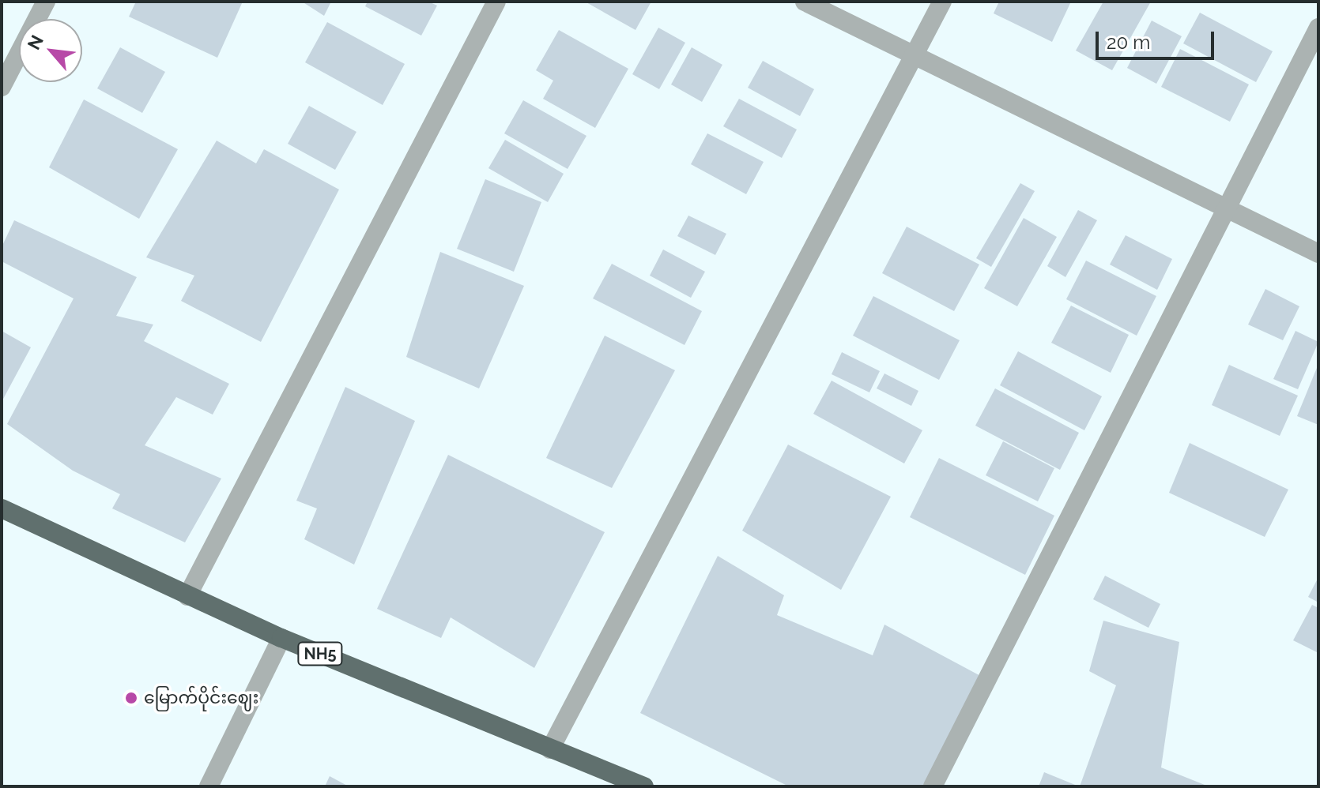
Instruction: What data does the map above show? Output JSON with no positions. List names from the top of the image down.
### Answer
{
  "streets": {
    "highway": ["NH5"]
  },
  "places": ["မြောက်ပိုင်းဈေး"],
  "scale_bar": "20 m",
  "north": "top left"
}
